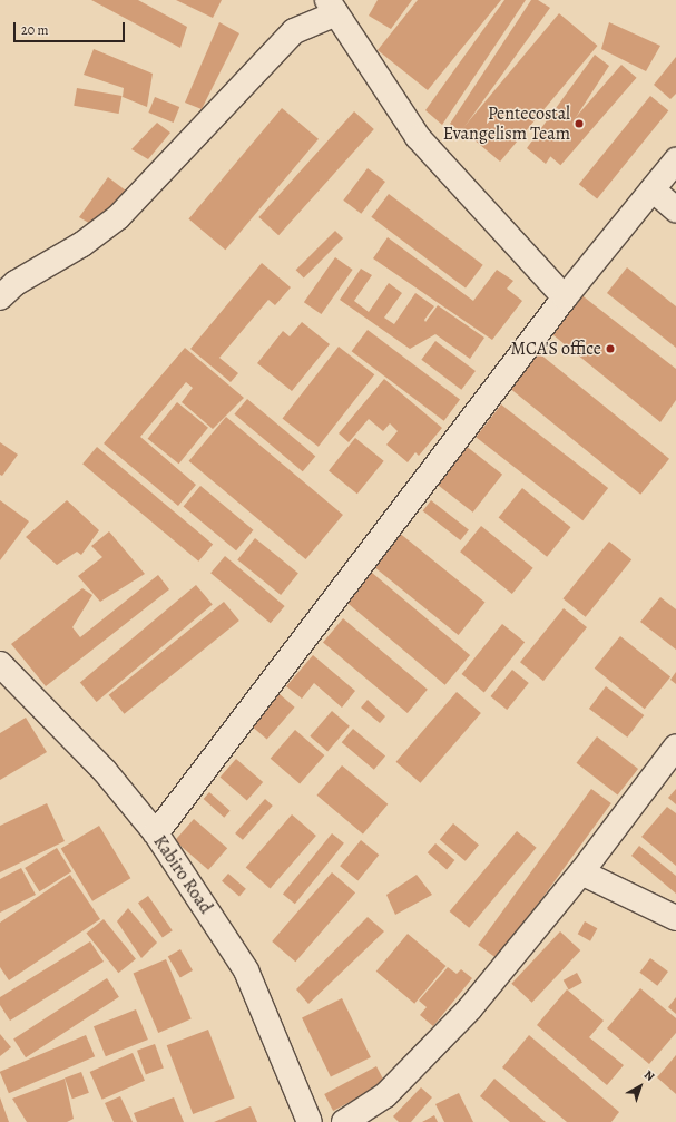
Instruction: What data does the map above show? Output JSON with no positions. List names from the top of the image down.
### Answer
{
  "streets": {
    "street": ["Kabiro Road"]
  },
  "places": ["Pentecostal Evangelism Team", "MCA'S office"],
  "scale_bar": "20 m",
  "north": "top right"
}
